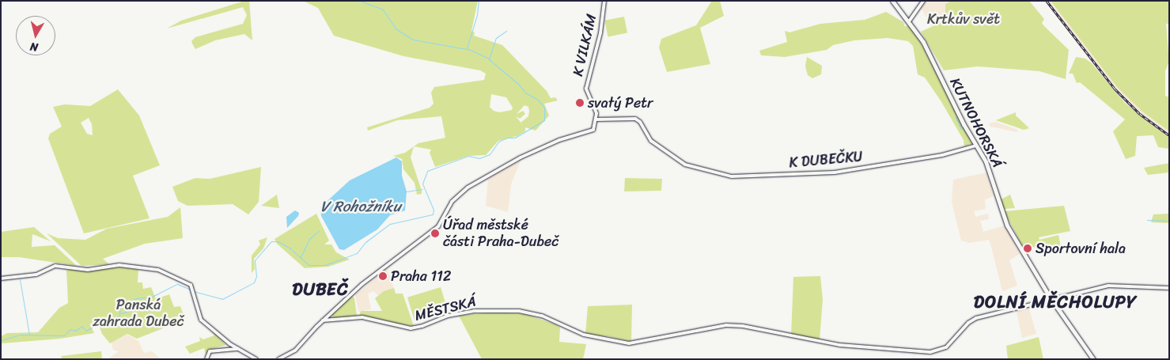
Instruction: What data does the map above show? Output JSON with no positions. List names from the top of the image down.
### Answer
{
  "streets": {
    "main road": ["KUTNOHORSKÁ"],
    "street": ["K VILKÁM", "K DUBEČKU", "MĚSTSKÁ"]
  },
  "crossings": [
    ["K VILKÁM", "K DUBEČKU"],
    ["KUTNOHORSKÁ", "K DUBEČKU"],
    ["KUTNOHORSKÁ", "MĚSTSKÁ"]
  ],
  "districts": ["DUBEČ", "DOLNÍ MĚCHOLUPY"],
  "water": ["V Rohožníku"],
  "parks": ["Krtkův svět", "Panská zahrada Dubeč"],
  "places": [
    "svatý Petr",
    "Úřad městské části Praha-Dubeč",
    "Sportovní hala",
    "Praha 112"
  ],
  "north": "bottom"
}
